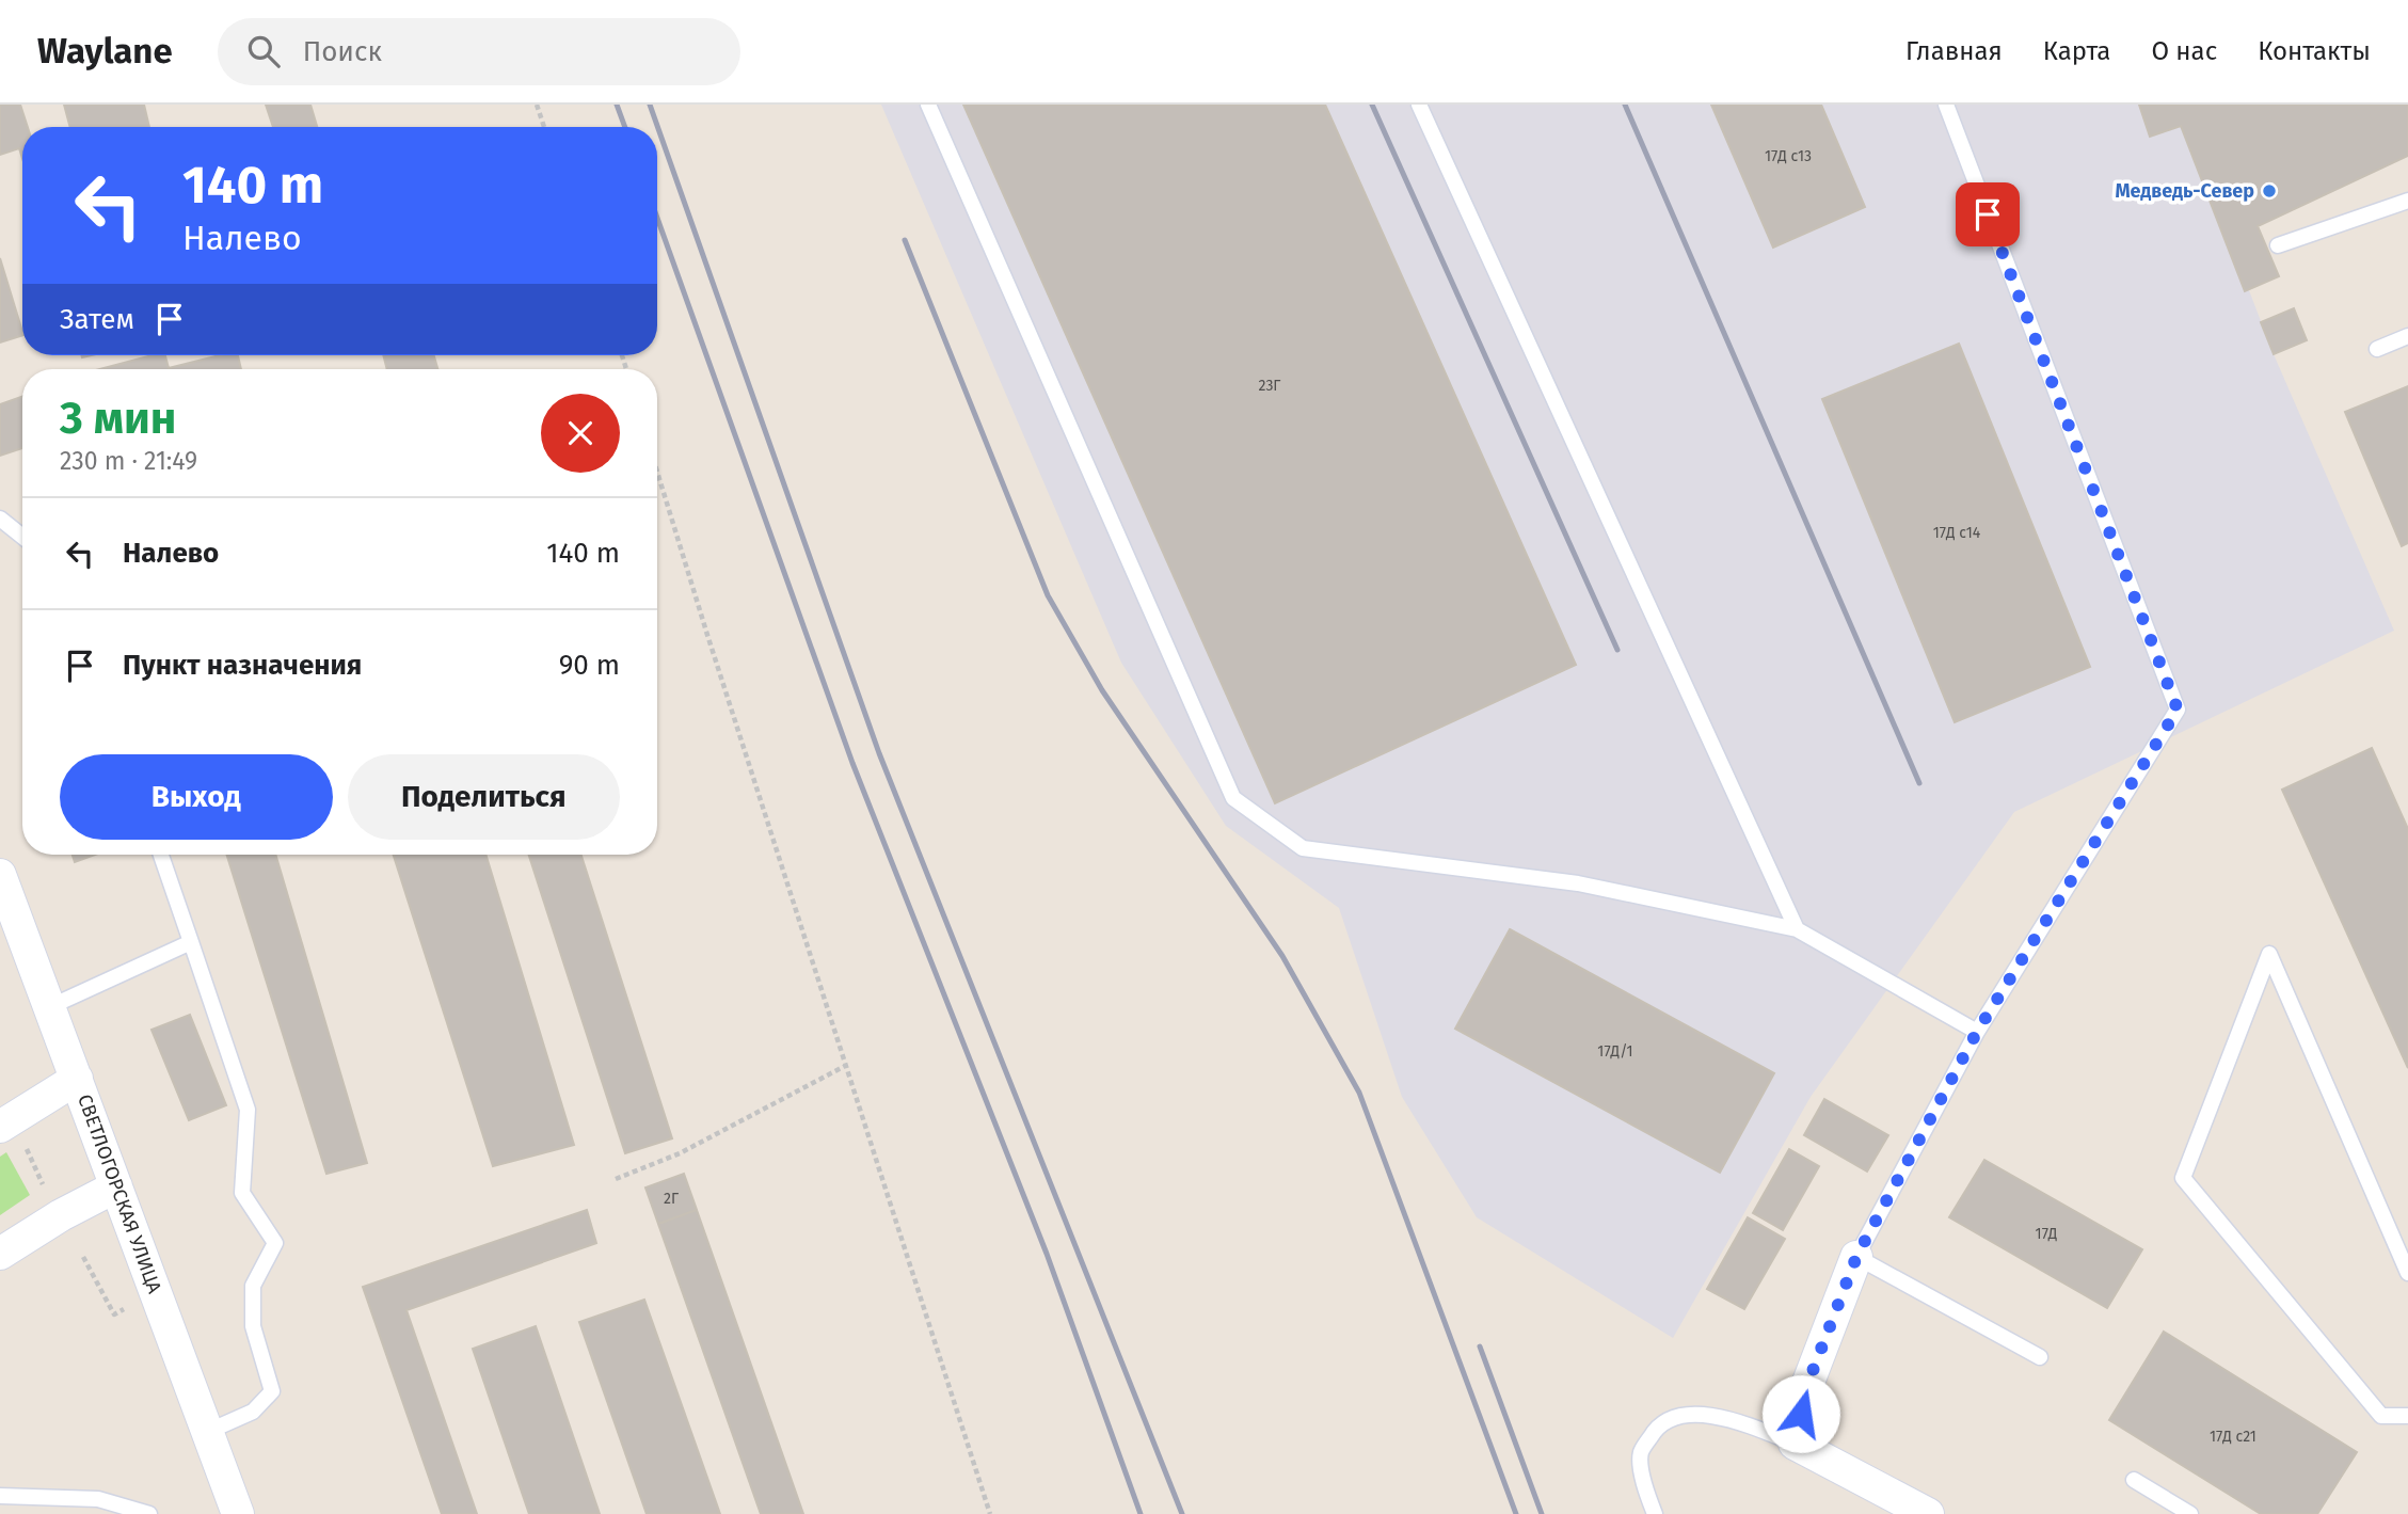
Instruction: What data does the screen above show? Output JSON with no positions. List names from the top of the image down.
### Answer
{
  "streets": {
    "street": ["СВЕТЛОГОРСКАЯ УЛИЦА"]
  },
  "places": ["Медведь-Север"],
  "house_numbers": [
    "17Д с13",
    "23Г",
    "17Д с14",
    "17Д/1",
    "2Г",
    "17Д",
    "17Д с21"
  ],
  "page": {
    "header": "Waylane",
    "search": "Поиск",
    "nav": [
      "Главная",
      "Карта",
      "О нас",
      "Контакты"
    ],
    "turn": ["140 m", "Налево"],
    "then": "Затем",
    "heading": ["3 мин", "230 m · 21:49"],
    "list": [
      {
        "name": "Налево",
        "value": "140 m"
      },
      {
        "name": "Пункт назначения",
        "value": "90 m"
      }
    ],
    "buttons": ["Выход", "Поделиться"]
  }
}
